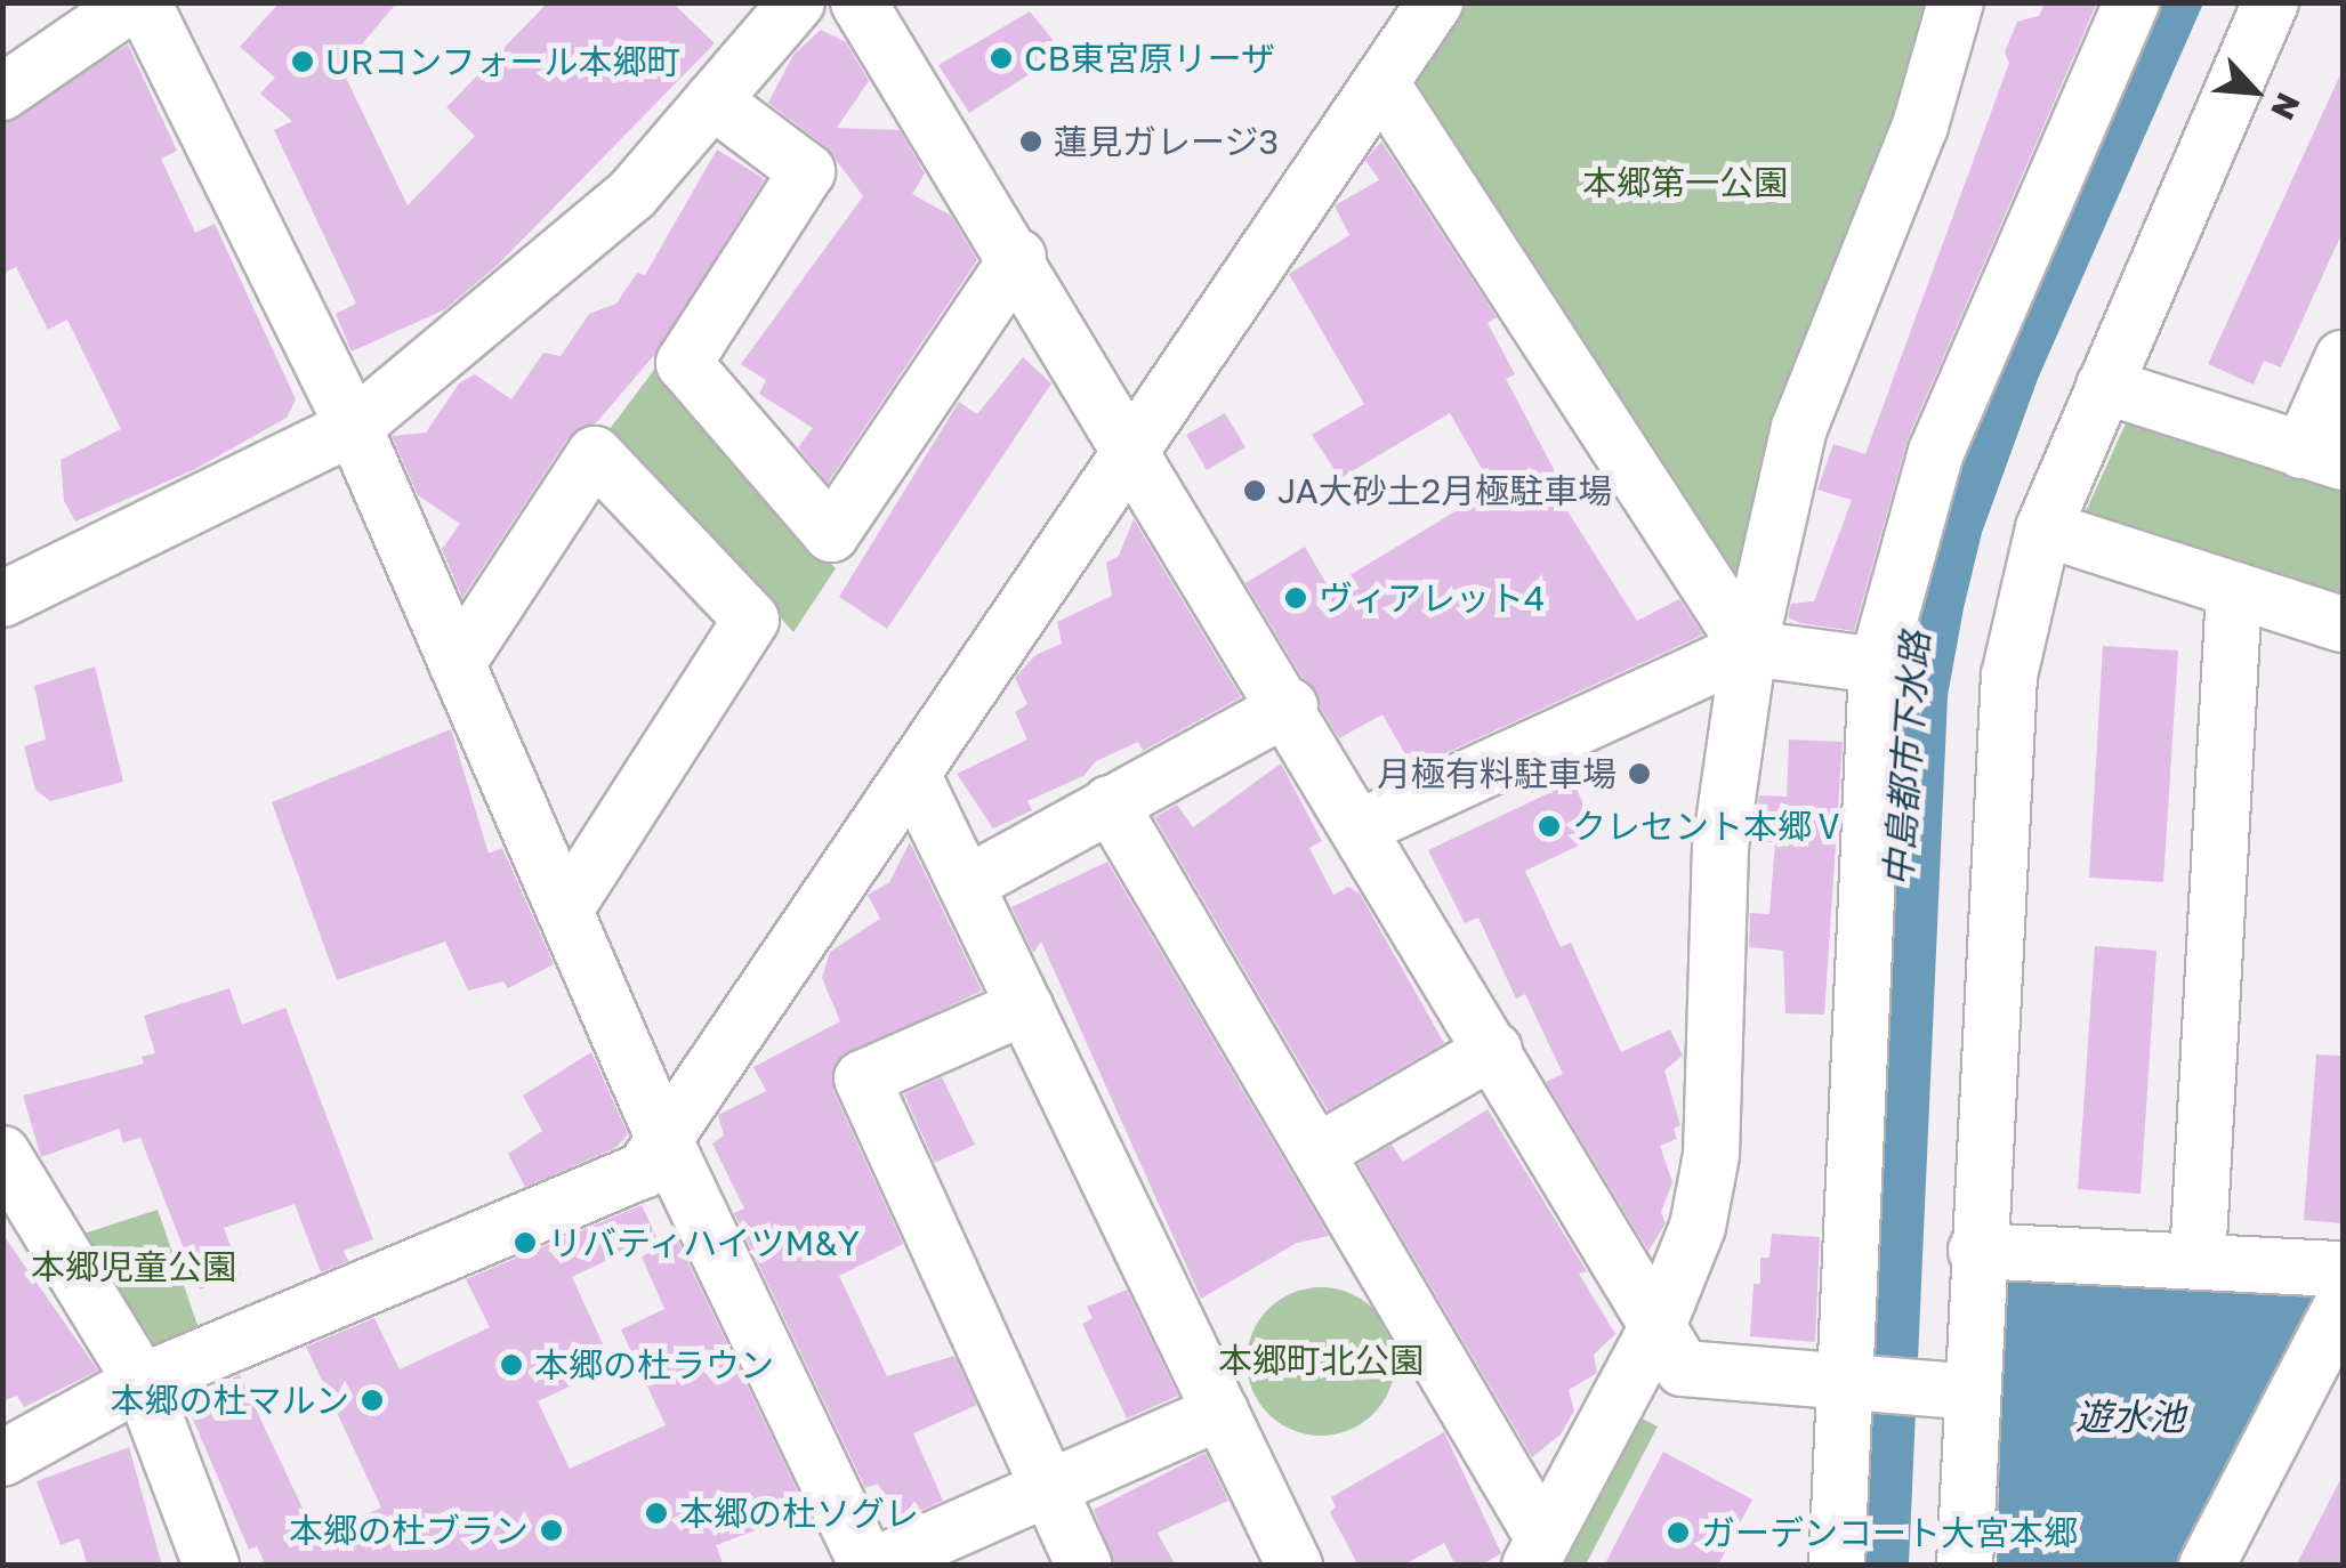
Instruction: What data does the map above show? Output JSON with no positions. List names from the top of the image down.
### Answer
{
  "water": ["中島都市下水路", "遊水池"],
  "parks": ["本郷第一公園", "本郷児童公園", "本郷町北公園"],
  "places": [
    "CB東宮原リーザ",
    "URコンフォール本郷町",
    "蓮見ガレージ3",
    "JA大砂土2月極駐車場",
    "ヴィアレット4",
    "月極有料駐車場",
    "クレセント本郷Ⅴ",
    "リバティハイツM&Y",
    "本郷の杜ラウン",
    "本郷の杜マルン",
    "本郷の杜ソグレ",
    "本郷の杜ブラン",
    "ガーデンコート大宮本郷"
  ],
  "north": "bottom right"
}
